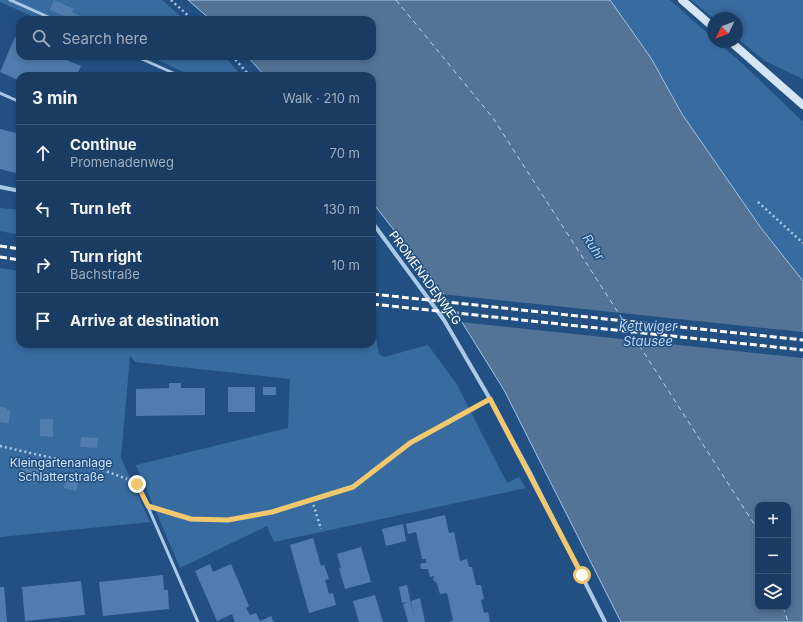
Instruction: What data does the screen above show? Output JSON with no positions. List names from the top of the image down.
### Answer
{
  "streets": {
    "street": ["PROMENADENWEG"]
  },
  "water": ["Ruhr", "Kettwiger Stausee"],
  "parks": ["Kleingartenanlage Schlatterstraße"],
  "north": "bottom left",
  "page": {
    "search": "Search here",
    "heading": ["3 min", "Walk · 210 m"],
    "list": [
      ["Continue", "Promenadenweg", "70 m"],
      ["Turn left", "130 m"],
      ["Turn right", "Bachstraße", "10 m"],
      "Arrive at destination"
    ],
    "map_buttons": ["+", "−"]
  }
}
